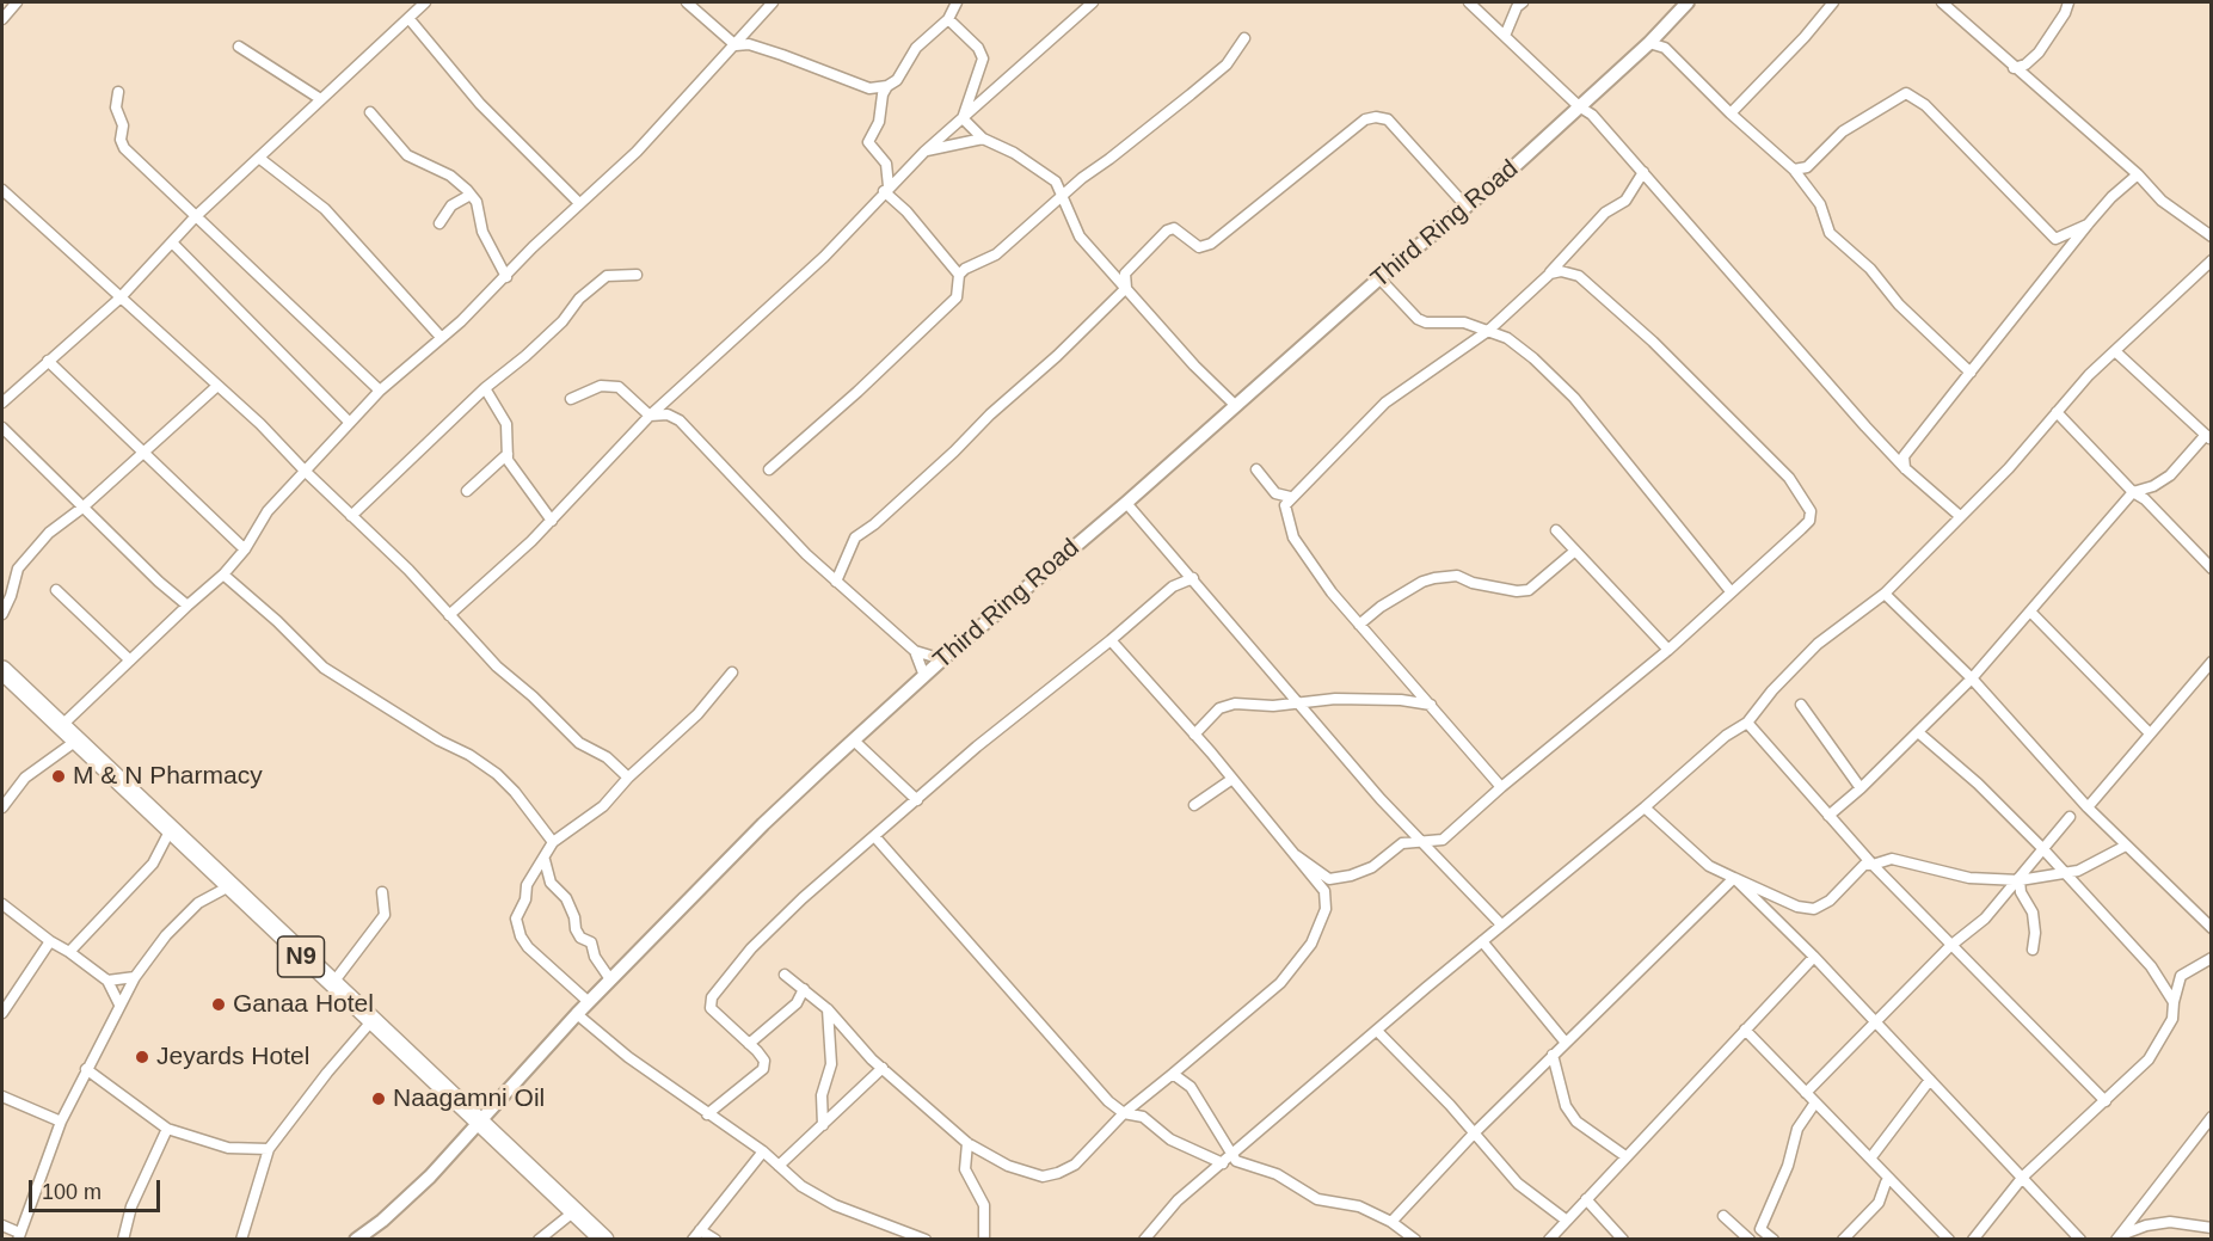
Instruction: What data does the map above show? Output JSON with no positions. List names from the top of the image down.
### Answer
{
  "streets": {
    "highway": ["N9"],
    "street": ["Third Ring Road"]
  },
  "crossings": [
    ["Third Ring Road", "N9"]
  ],
  "places": [
    "M & N Pharmacy",
    "Ganaa Hotel",
    "Jeyards Hotel",
    "Naagamni Oil"
  ],
  "scale_bar": "100 m"
}
